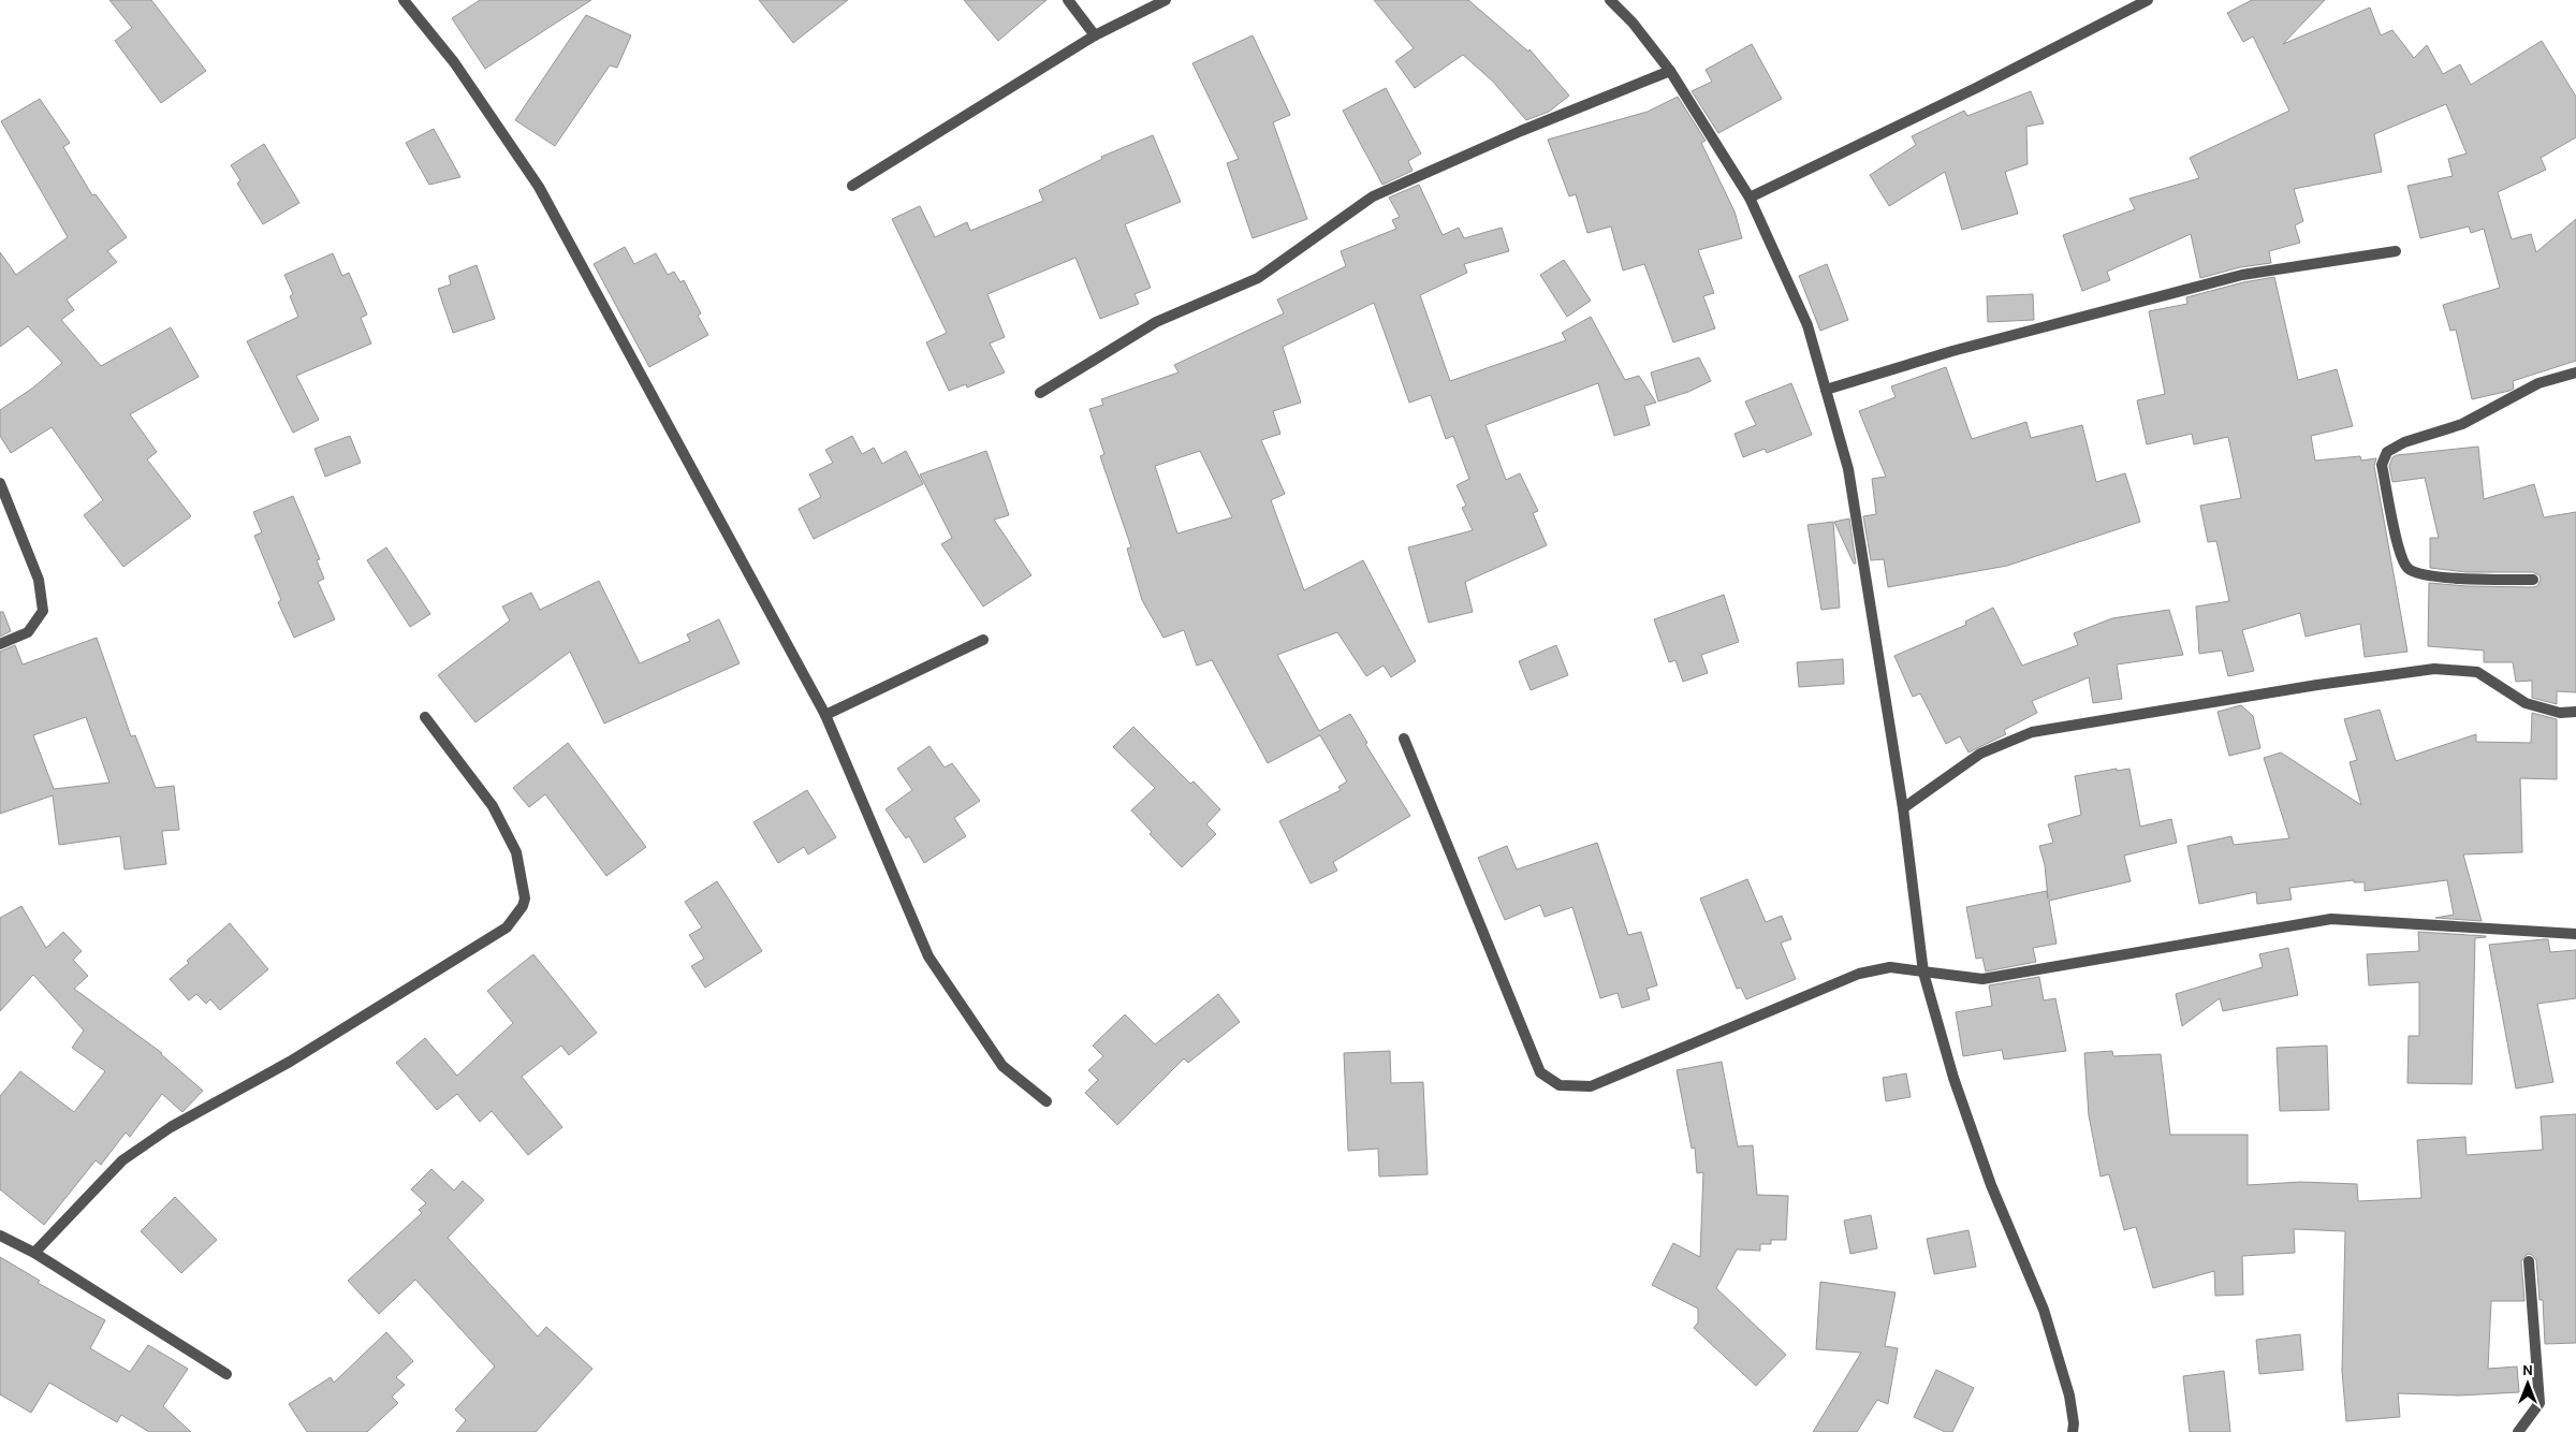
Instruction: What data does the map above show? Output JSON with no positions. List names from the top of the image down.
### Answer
{
  "north": "top"
}
